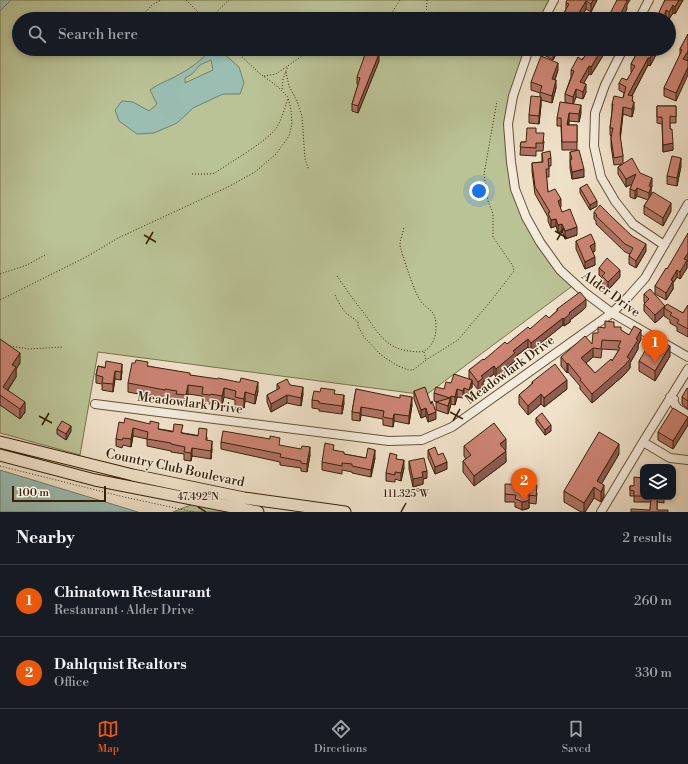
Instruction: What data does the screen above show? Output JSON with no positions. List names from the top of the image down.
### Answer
{
  "streets": {
    "highway": ["Country Club Boulevard"],
    "street": ["Alder Drive", "Meadowlark Drive"]
  },
  "crossings": [
    ["Alder Drive", "Meadowlark Drive"]
  ],
  "scale_bar": "100 m",
  "page": {
    "search": "Search here",
    "pins": ["1", "2"],
    "scale": "100 m",
    "heading": ["Nearby", "2 results"],
    "list": [
      {
        "mark": "1",
        "name": "Chinatown Restaurant",
        "note": "Restaurant · Alder Drive",
        "value": "260 m"
      },
      {
        "mark": "2",
        "name": "Dahlquist Realtors",
        "note": "Office",
        "value": "330 m"
      }
    ],
    "nav": ["Map", "Directions", "Saved"]
  },
  "coordinates": ["111.325°W", "47.492°N"]
}
